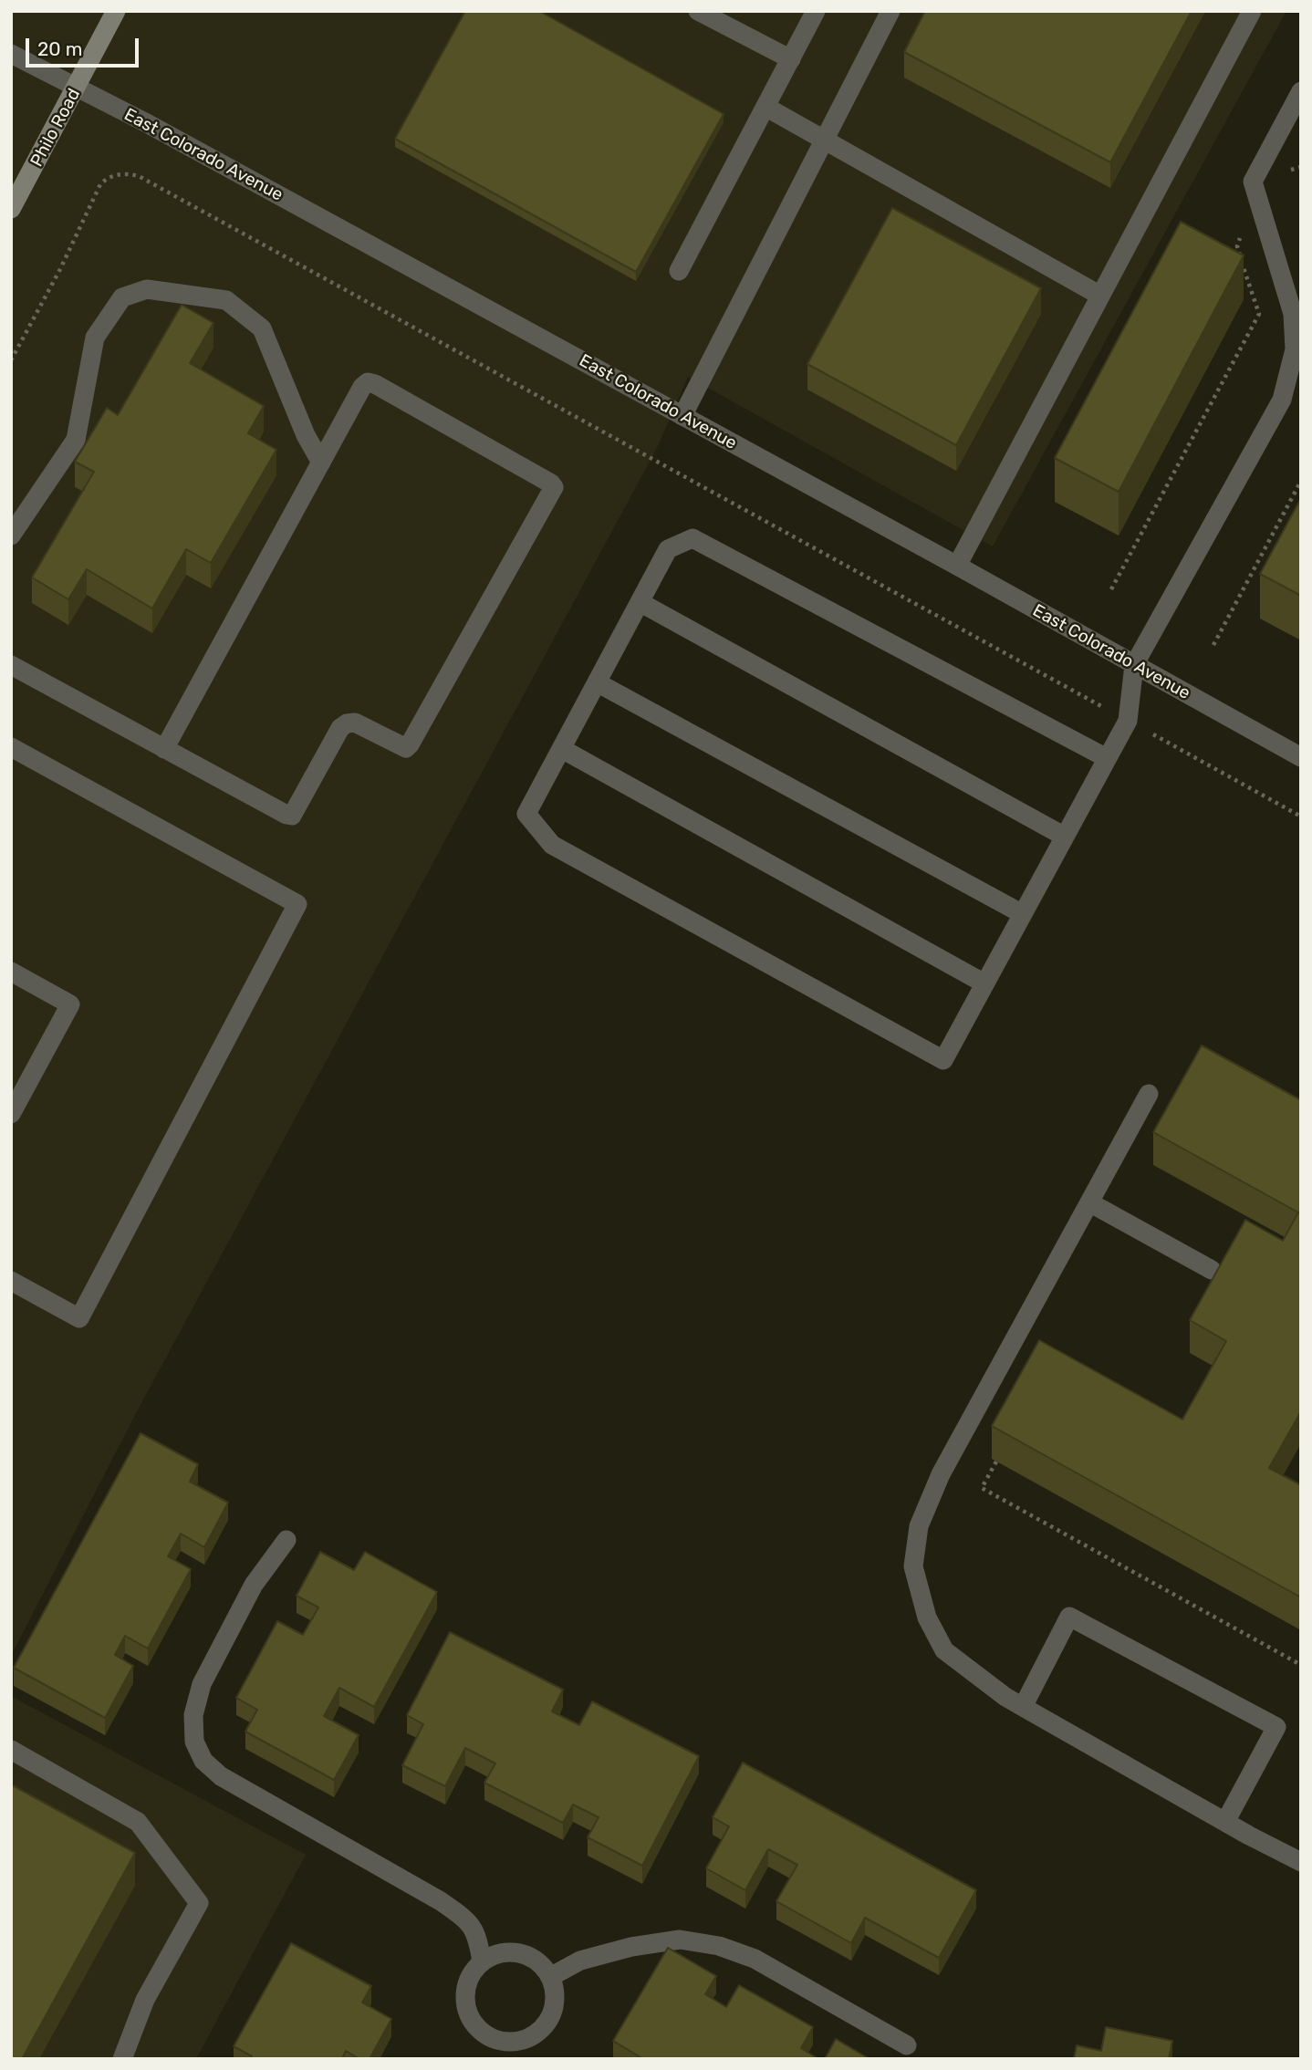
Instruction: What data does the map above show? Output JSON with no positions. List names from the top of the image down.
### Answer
{
  "streets": {
    "main road": ["Philo Road"],
    "street": ["East Colorado Avenue"]
  },
  "crossings": [
    ["Philo Road", "East Colorado Avenue"]
  ],
  "scale_bar": "20 m"
}
